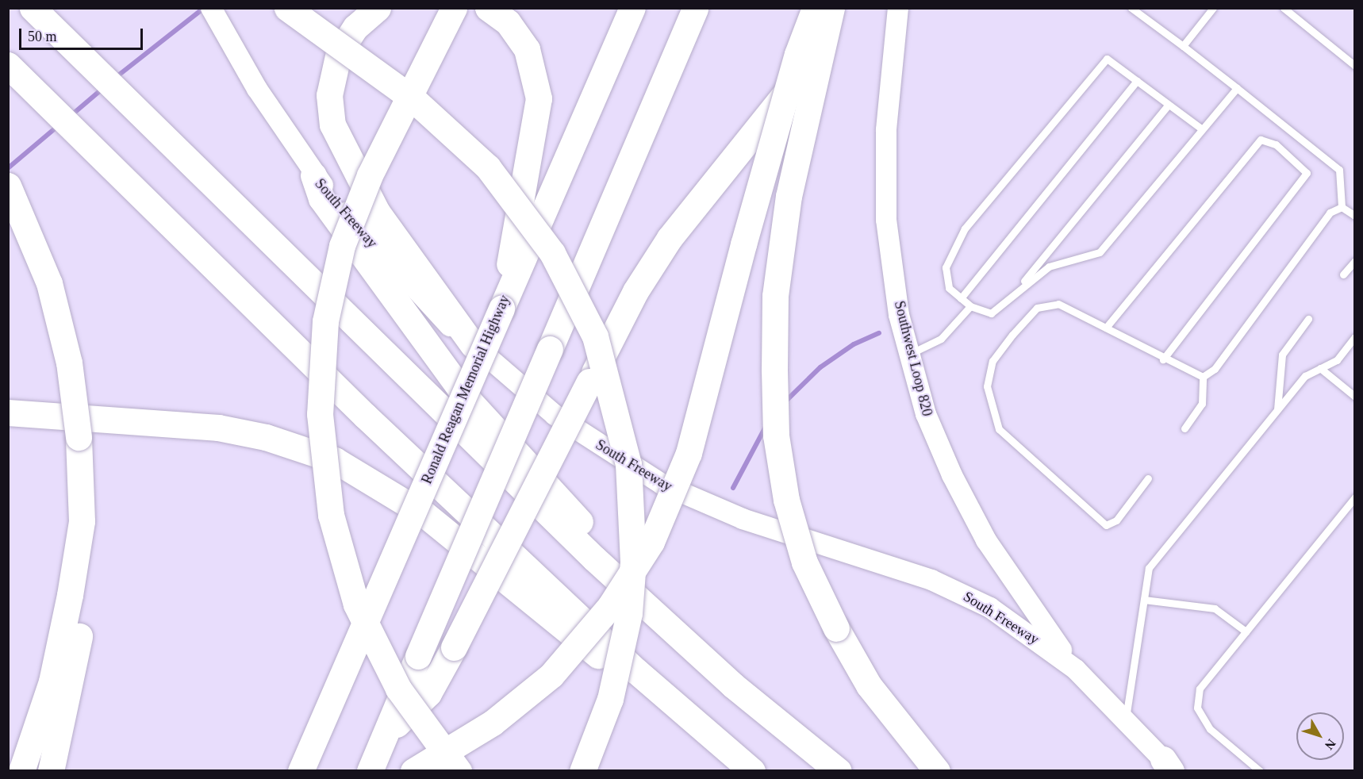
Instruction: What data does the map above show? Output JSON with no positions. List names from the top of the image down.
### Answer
{
  "streets": {
    "highway": ["Ronald Reagan Memorial Highway"],
    "main road": ["South Freeway", "Southwest Loop 820"]
  },
  "crossings": [
    ["South Freeway", "Southwest Loop 820"]
  ],
  "scale_bar": "50 m",
  "north": "bottom right"
}
